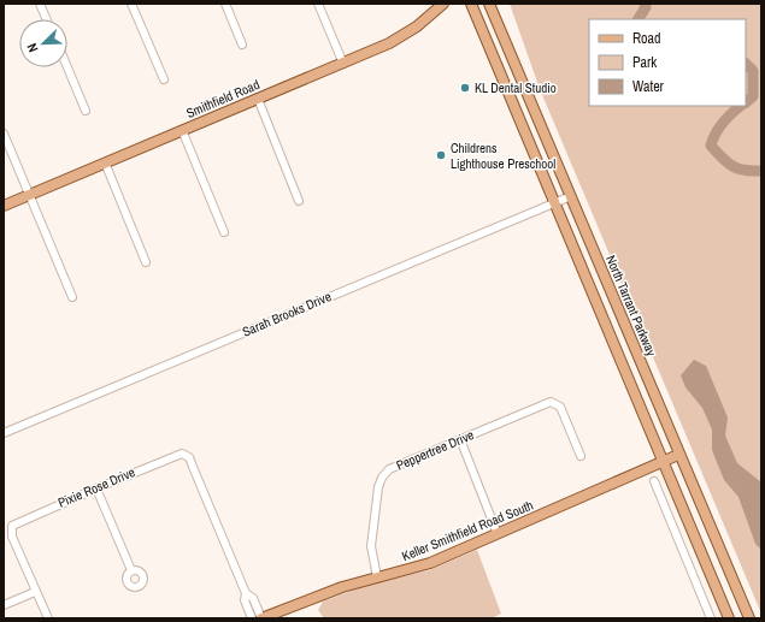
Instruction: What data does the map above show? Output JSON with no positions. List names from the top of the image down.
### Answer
{
  "streets": {
    "main road": ["Smithfield Road", "North Tarrant Parkway", "Keller Smithfield Road South"],
    "street": ["Sarah Brooks Drive", "Peppertree Drive", "Pixie Rose Drive"]
  },
  "crossings": [
    ["North Tarrant Parkway", "Sarah Brooks Drive"],
    ["North Tarrant Parkway", "Keller Smithfield Road South"],
    ["Peppertree Drive", "Keller Smithfield Road South"]
  ],
  "places": ["KL Dental Studio", "Childrens Lighthouse Preschool"],
  "legend": ["Road", "Park", "Water"],
  "north": "bottom left"
}
